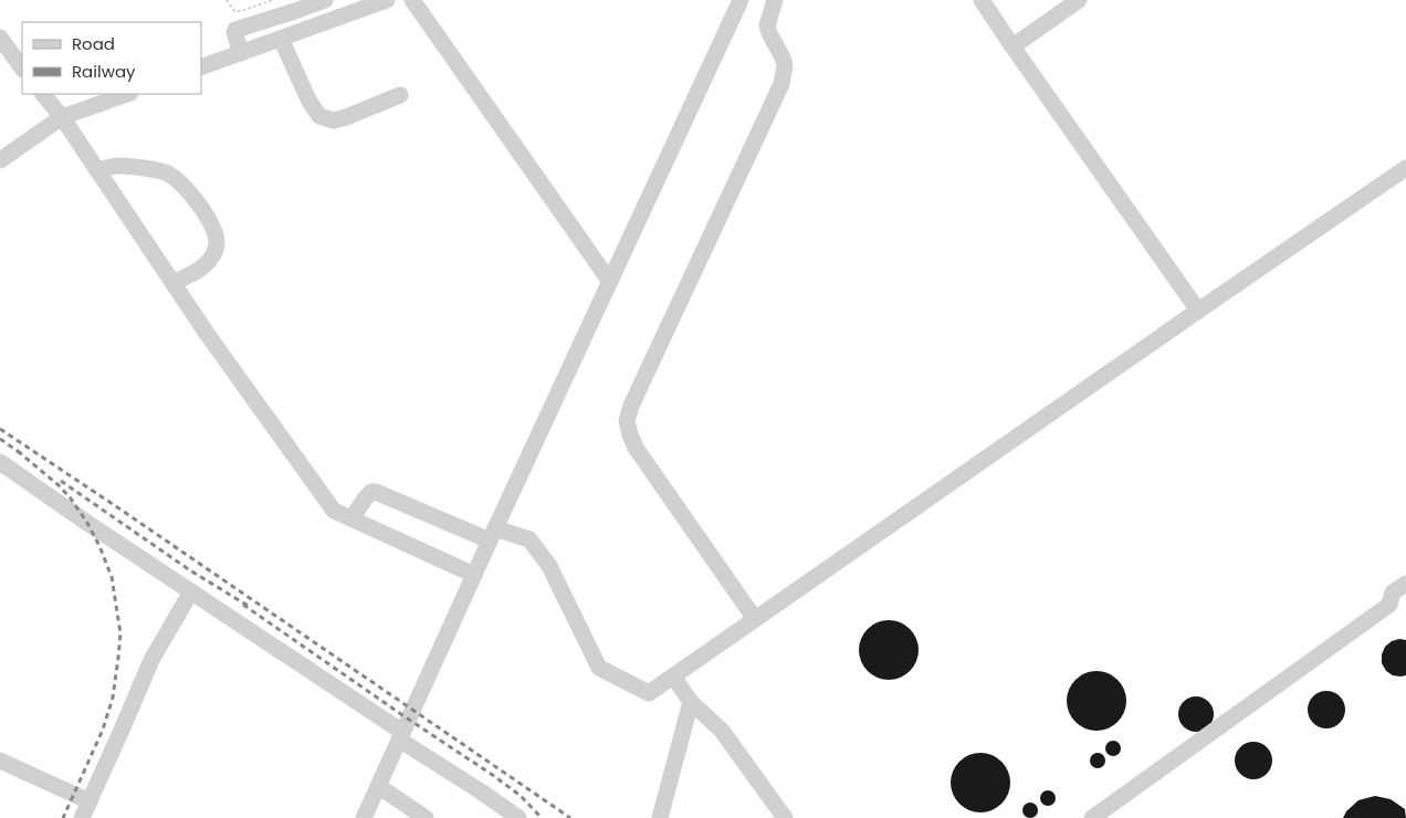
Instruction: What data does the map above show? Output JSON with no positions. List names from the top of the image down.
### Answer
{
  "legend": ["Road", "Railway"]
}
